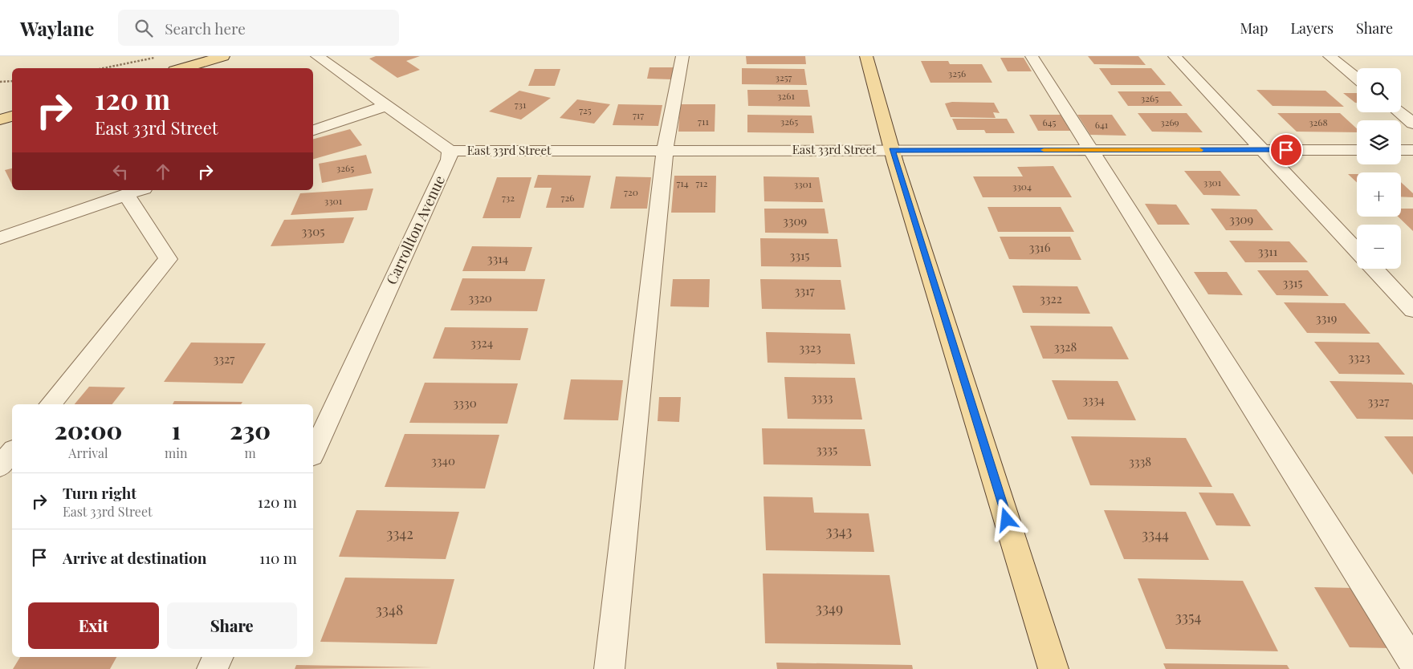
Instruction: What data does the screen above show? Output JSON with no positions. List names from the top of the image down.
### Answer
{
  "streets": {
    "street": ["East 33rd Street", "Carrollton Avenue"]
  },
  "crossings": [
    ["East 33rd Street", "Carrollton Avenue"]
  ],
  "house_numbers": [
    "3256",
    "3257",
    "3261",
    "3265",
    "731",
    "725",
    "717",
    "711",
    "3265",
    "645",
    "3269",
    "3268",
    "641",
    "3265",
    "3301",
    "714",
    "712",
    "3301",
    "3304",
    "720",
    "732",
    "726",
    "3301",
    "3309",
    "3309",
    "3305",
    "3316",
    "3311",
    "3315",
    "3314",
    "3315",
    "3317",
    "3320",
    "3322",
    "3319",
    "3324",
    "3328",
    "3323",
    "3323",
    "3327",
    "3333",
    "3334",
    "3327",
    "3330",
    "3335",
    "3340",
    "3338",
    "3343",
    "3342",
    "3344",
    "3349",
    "3348",
    "3354"
  ],
  "page": {
    "header": "Waylane",
    "search": "Search here",
    "nav": ["Map", "Layers", "Share"],
    "map_buttons": ["+", "−"],
    "turn": ["120 m", "East 33rd Street"],
    "eta": [
      "20:00",
      "Arrival",
      "1",
      "min",
      "230",
      "m"
    ],
    "list": [
      {
        "name": "Turn right",
        "note": "East 33rd Street",
        "value": "120 m"
      },
      {
        "name": "Arrive at destination",
        "value": "110 m"
      }
    ],
    "buttons": ["Exit", "Share"]
  }
}
